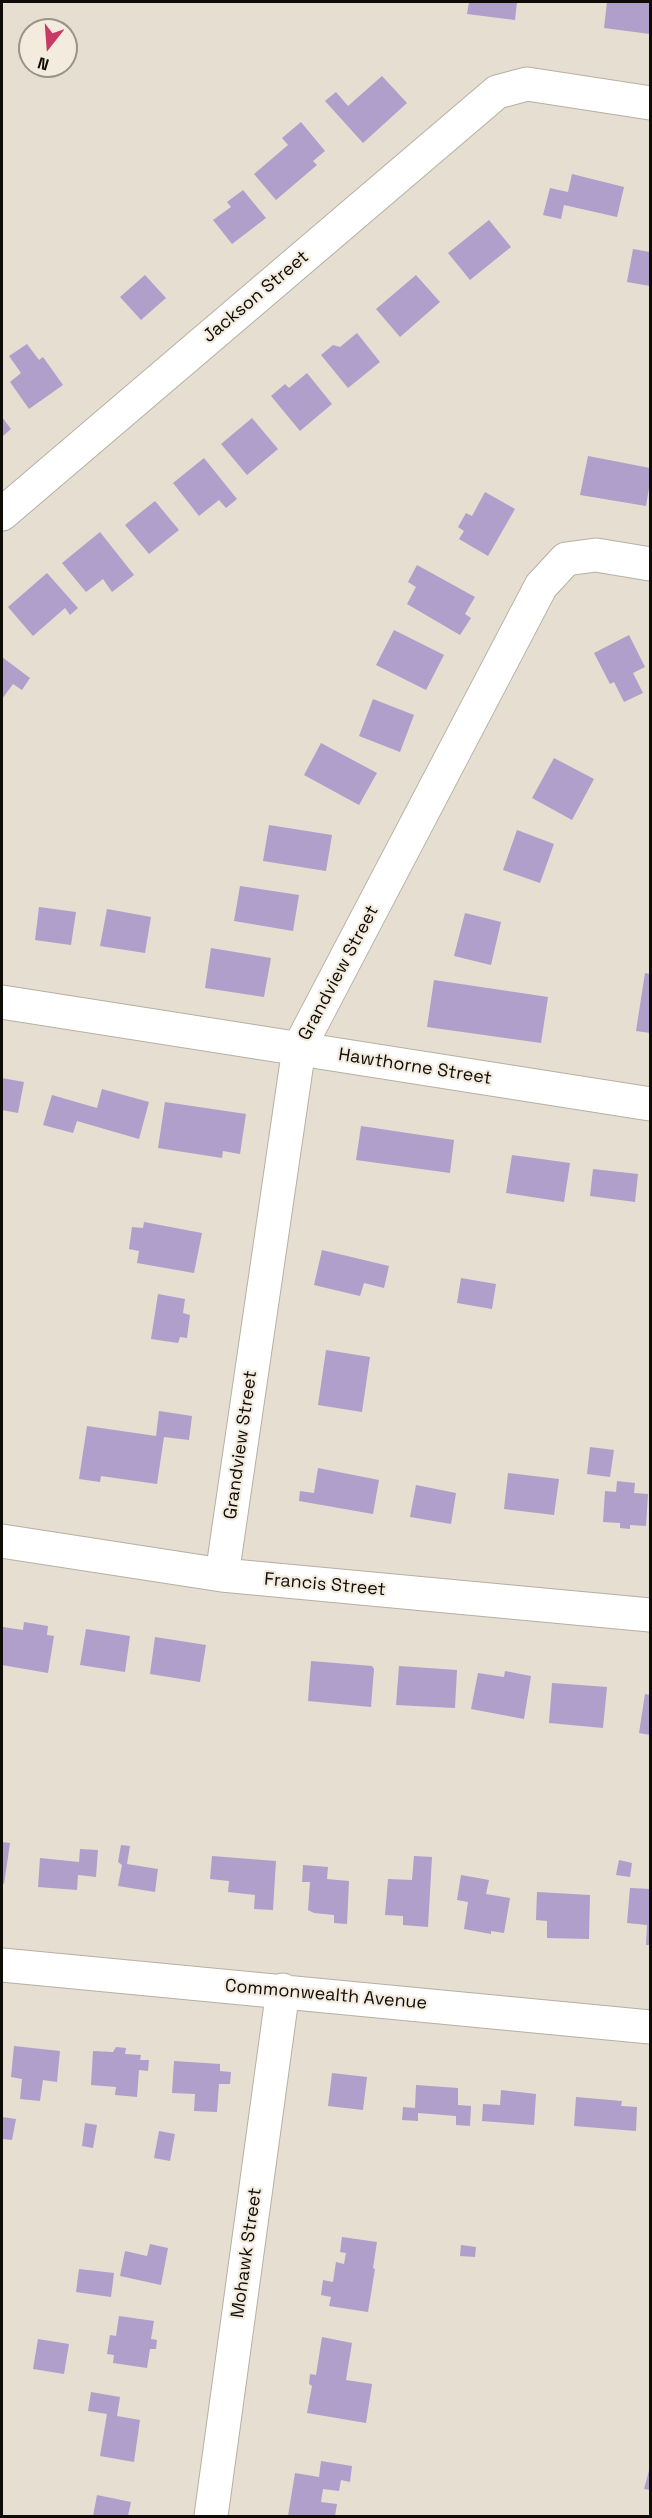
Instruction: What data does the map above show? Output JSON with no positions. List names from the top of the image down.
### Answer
{
  "streets": {
    "street": [
      "Jackson Street",
      "Grandview Street",
      "Hawthorne Street",
      "Francis Street",
      "Commonwealth Avenue",
      "Mohawk Street"
    ]
  },
  "crossings": [
    ["Grandview Street", "Hawthorne Street"],
    ["Grandview Street", "Francis Street"],
    ["Commonwealth Avenue", "Mohawk Street"]
  ],
  "north": "bottom"
}
